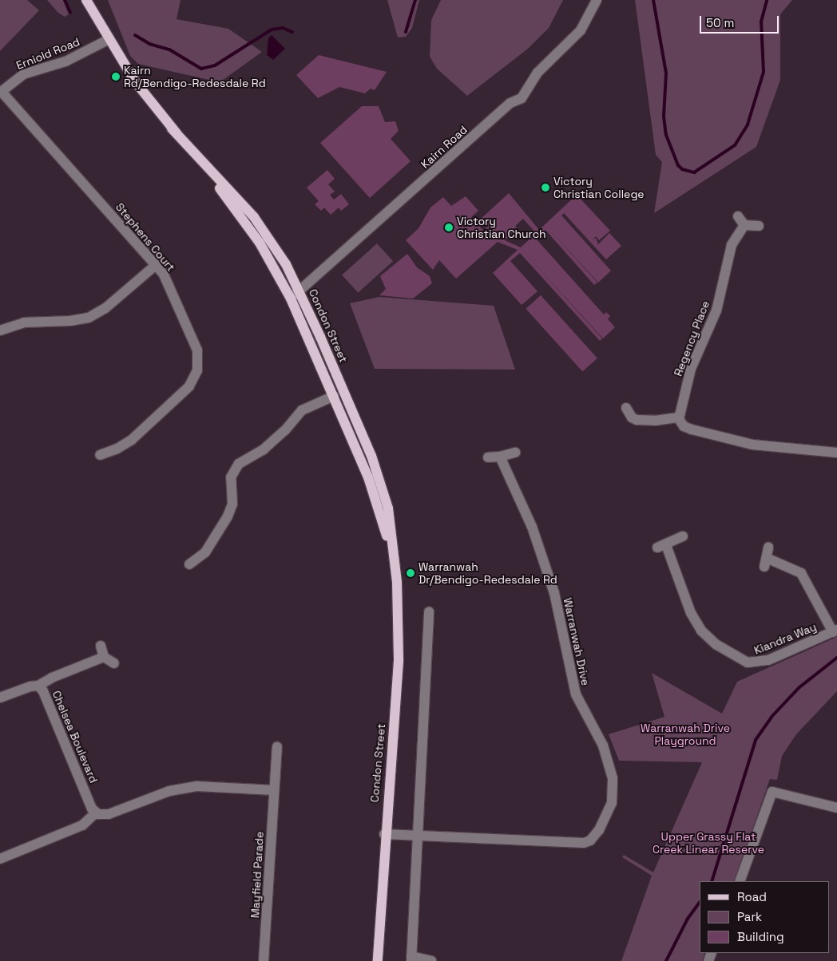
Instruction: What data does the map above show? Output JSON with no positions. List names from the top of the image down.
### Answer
{
  "streets": {
    "main road": ["Condon Street"],
    "street": [
      "Erniold Road",
      "Kairn Road",
      "Stephens Court",
      "Regency Place",
      "Kiandra Way",
      "Warranwah Drive",
      "Chelsea Boulevard",
      "Mayfield Parade"
    ]
  },
  "crossings": [
    ["Erniold Road", "Stephens Court"],
    ["Erniold Road", "Condon Street"],
    ["Kairn Road", "Condon Street"],
    ["Condon Street", "Warranwah Drive"]
  ],
  "parks": ["Warranwah Drive Playground", "Upper Grassy Flat Creek Linear Reserve"],
  "places": [
    "Kairn Rd/Bendigo-Redesdale Rd",
    "Victory Christian College",
    "Victory Christian Church",
    "Warranwah Dr/Bendigo-Redesdale Rd"
  ],
  "legend": ["Road", "Park", "Building"],
  "scale_bar": "50 m"
}
